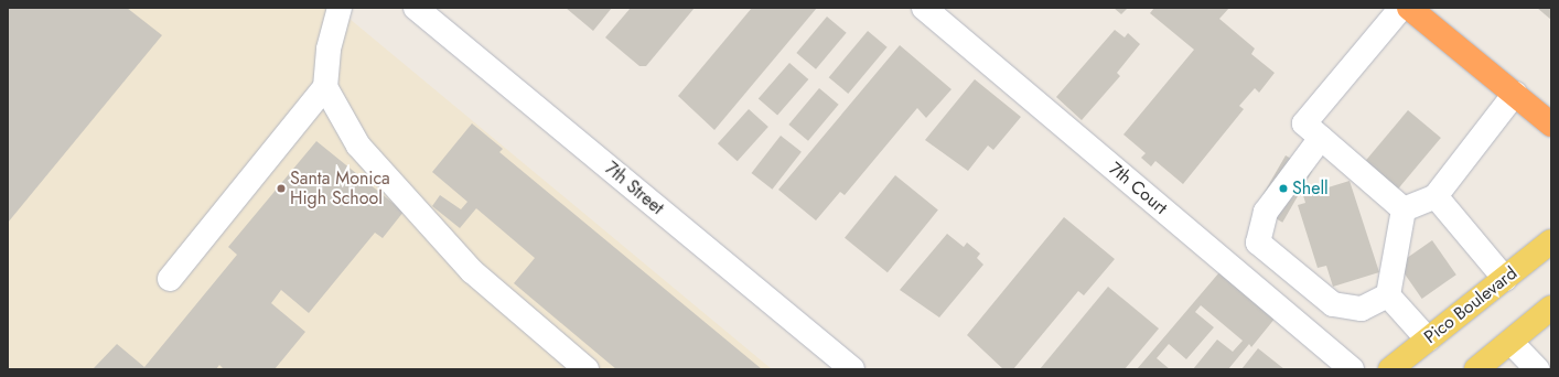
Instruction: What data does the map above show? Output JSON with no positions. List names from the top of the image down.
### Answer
{
  "streets": {
    "main road": ["Pico Boulevard"],
    "street": ["7th Street", "7th Court"]
  },
  "places": ["Santa Monica High School", "Shell"]
}
